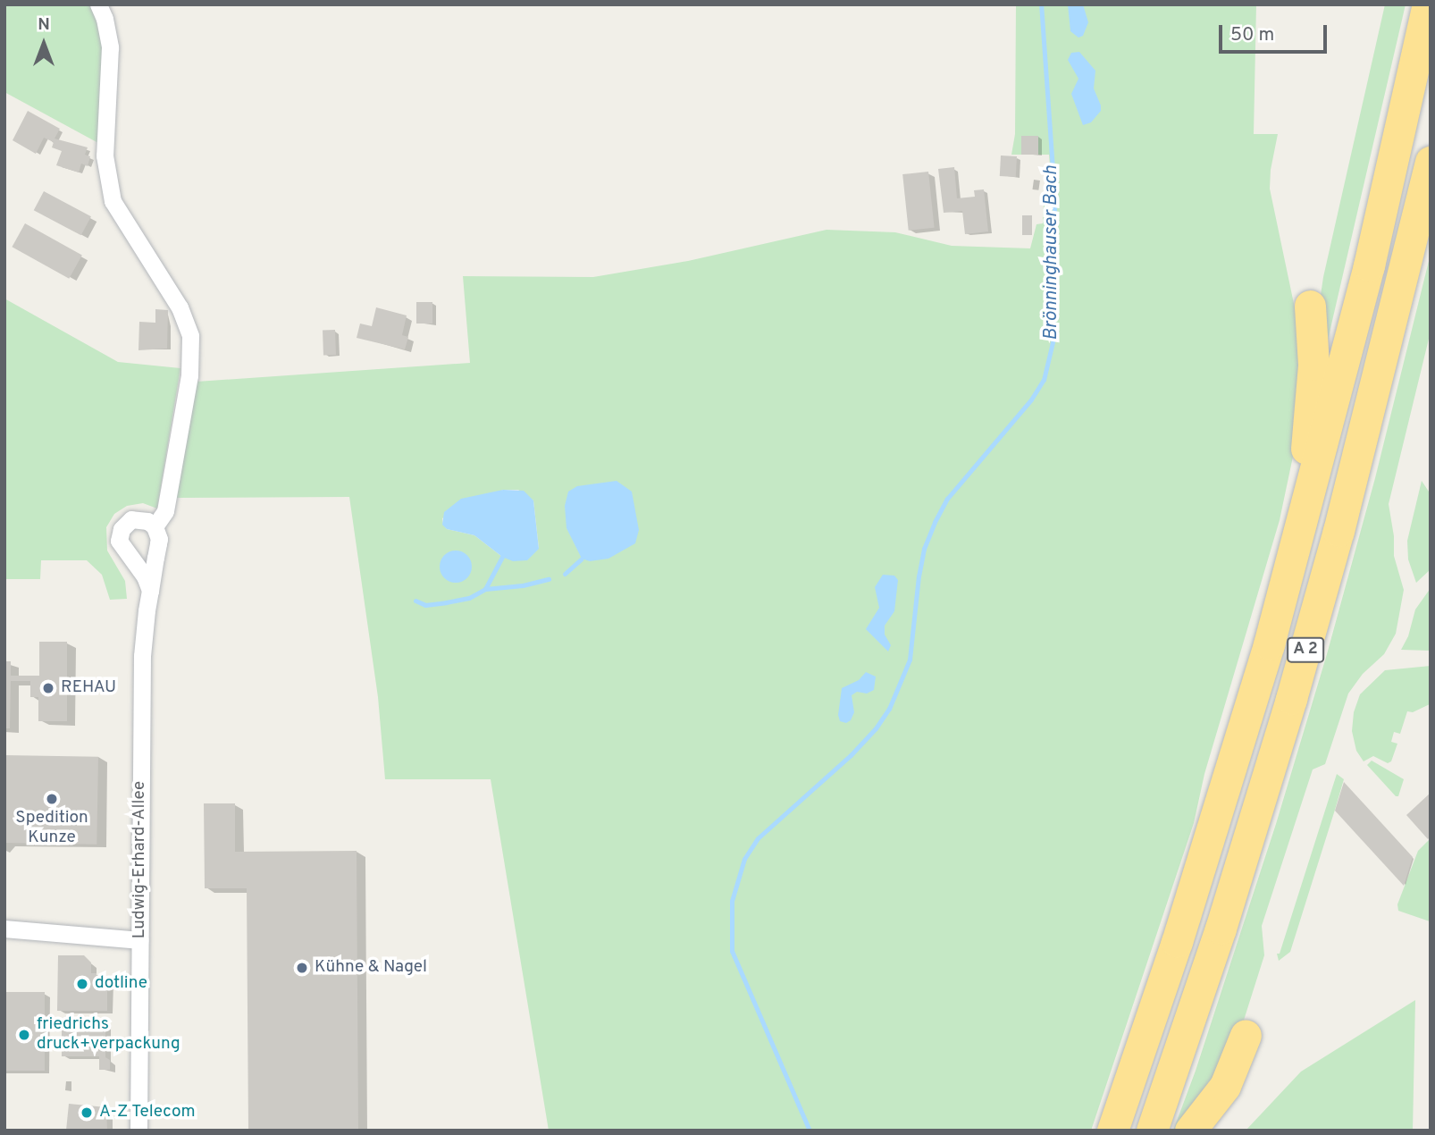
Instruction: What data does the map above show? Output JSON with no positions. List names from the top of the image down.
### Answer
{
  "streets": {
    "highway": ["A 2"],
    "street": ["Ludwig-Erhard-Allee"]
  },
  "water": ["Brönninghauser Bach"],
  "places": [
    "REHAU",
    "Spedition Kunze",
    "Kühne & Nagel",
    "dotline",
    "friedrichs druck+verpackung",
    "A-Z Telecom"
  ],
  "scale_bar": "50 m",
  "north": "top"
}
